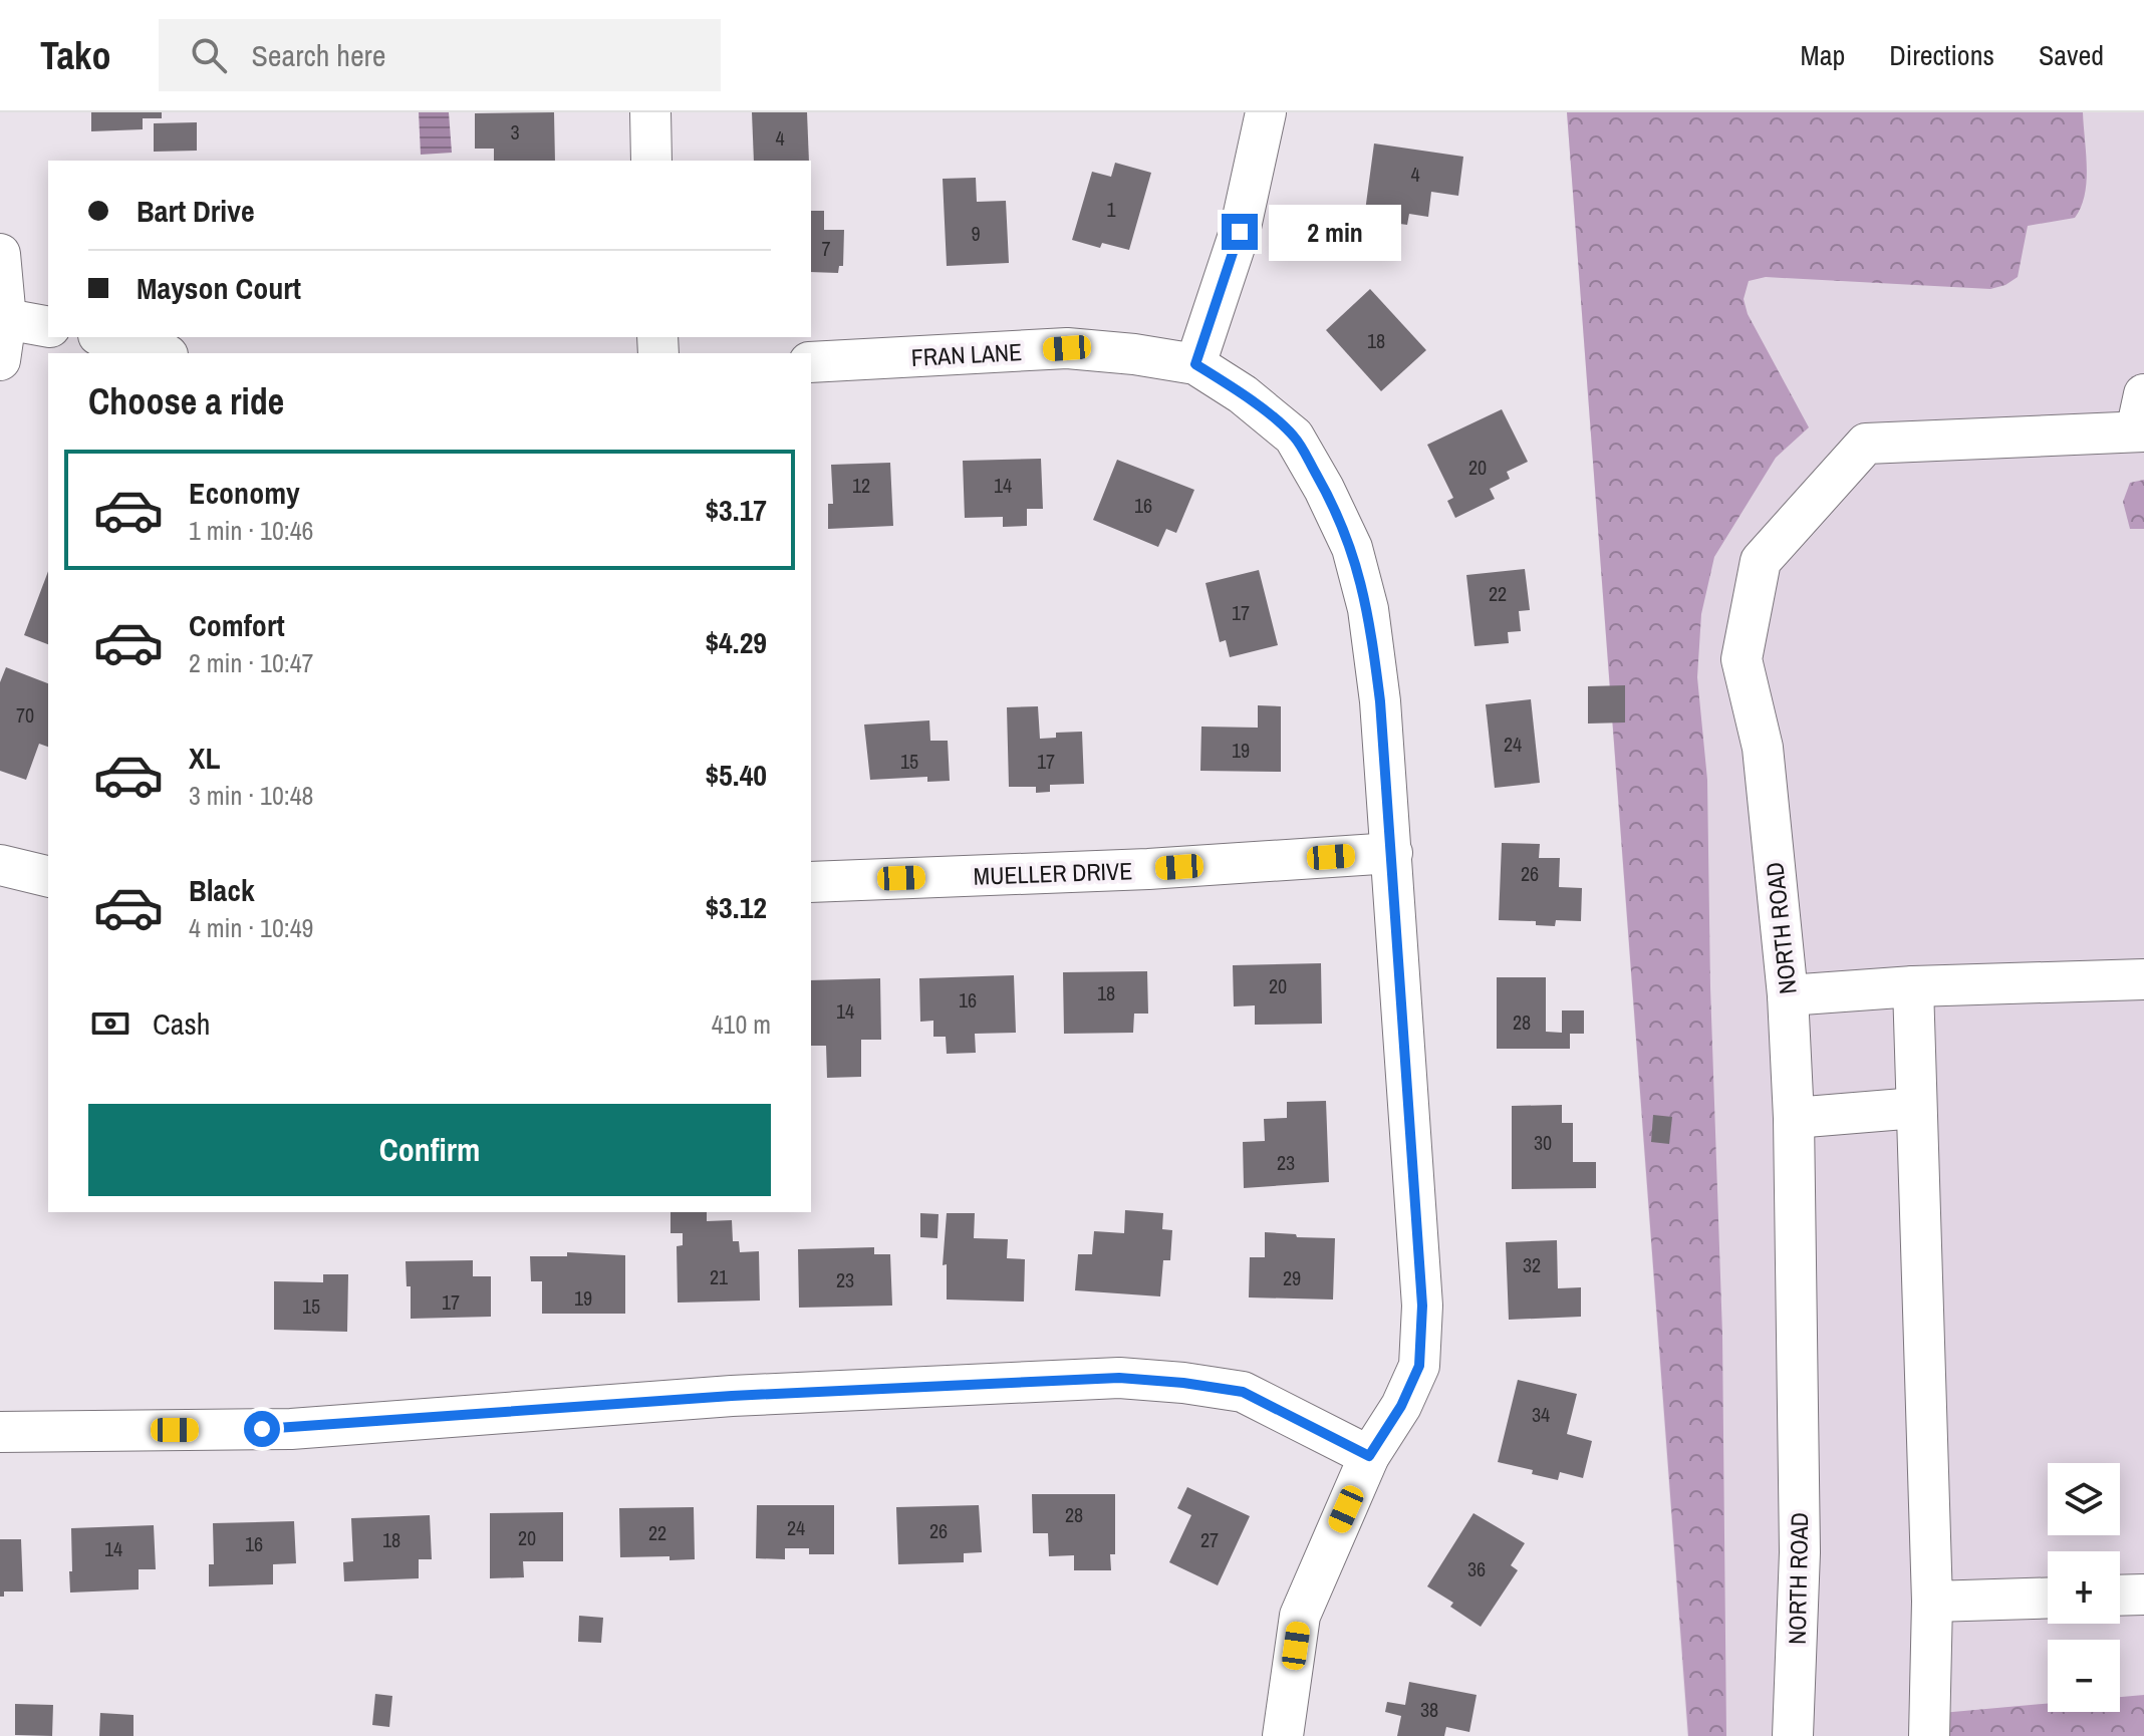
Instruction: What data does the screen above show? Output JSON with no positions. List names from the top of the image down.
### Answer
{
  "streets": {
    "street": ["FRAN LANE", "MUELLER DRIVE", "NORTH ROAD"]
  },
  "crossings": [
    ["FRAN LANE", "MUELLER DRIVE"]
  ],
  "house_numbers": [
    "3",
    "4",
    "4",
    "1",
    "9",
    "7",
    "18",
    "20",
    "12",
    "14",
    "16",
    "22",
    "17",
    "70",
    "24",
    "19",
    "15",
    "17",
    "26",
    "20",
    "18",
    "16",
    "14",
    "28",
    "30",
    "23",
    "32",
    "21",
    "29",
    "23",
    "19",
    "17",
    "15",
    "34",
    "28",
    "24",
    "26",
    "22",
    "20",
    "18",
    "27",
    "16",
    "14",
    "36",
    "38"
  ],
  "page": {
    "header": "Tako",
    "search": "Search here",
    "nav": ["Map", "Directions", "Saved"],
    "banner": ["Bart Drive", "Mayson Court"],
    "bubble": "2 min",
    "heading": "Choose a ride",
    "list": [
      {
        "name": "Economy",
        "note": "1 min · 10:46",
        "value": "$3.17"
      },
      {
        "name": "Comfort",
        "note": "2 min · 10:47",
        "value": "$4.29"
      },
      {
        "name": "XL",
        "note": "3 min · 10:48",
        "value": "$5.40"
      },
      {
        "name": "Black",
        "note": "4 min · 10:49",
        "value": "$3.12"
      }
    ],
    "pay": ["Cash", "410 m"],
    "buttons": "Confirm",
    "map_buttons": ["+", "−"]
  }
}
